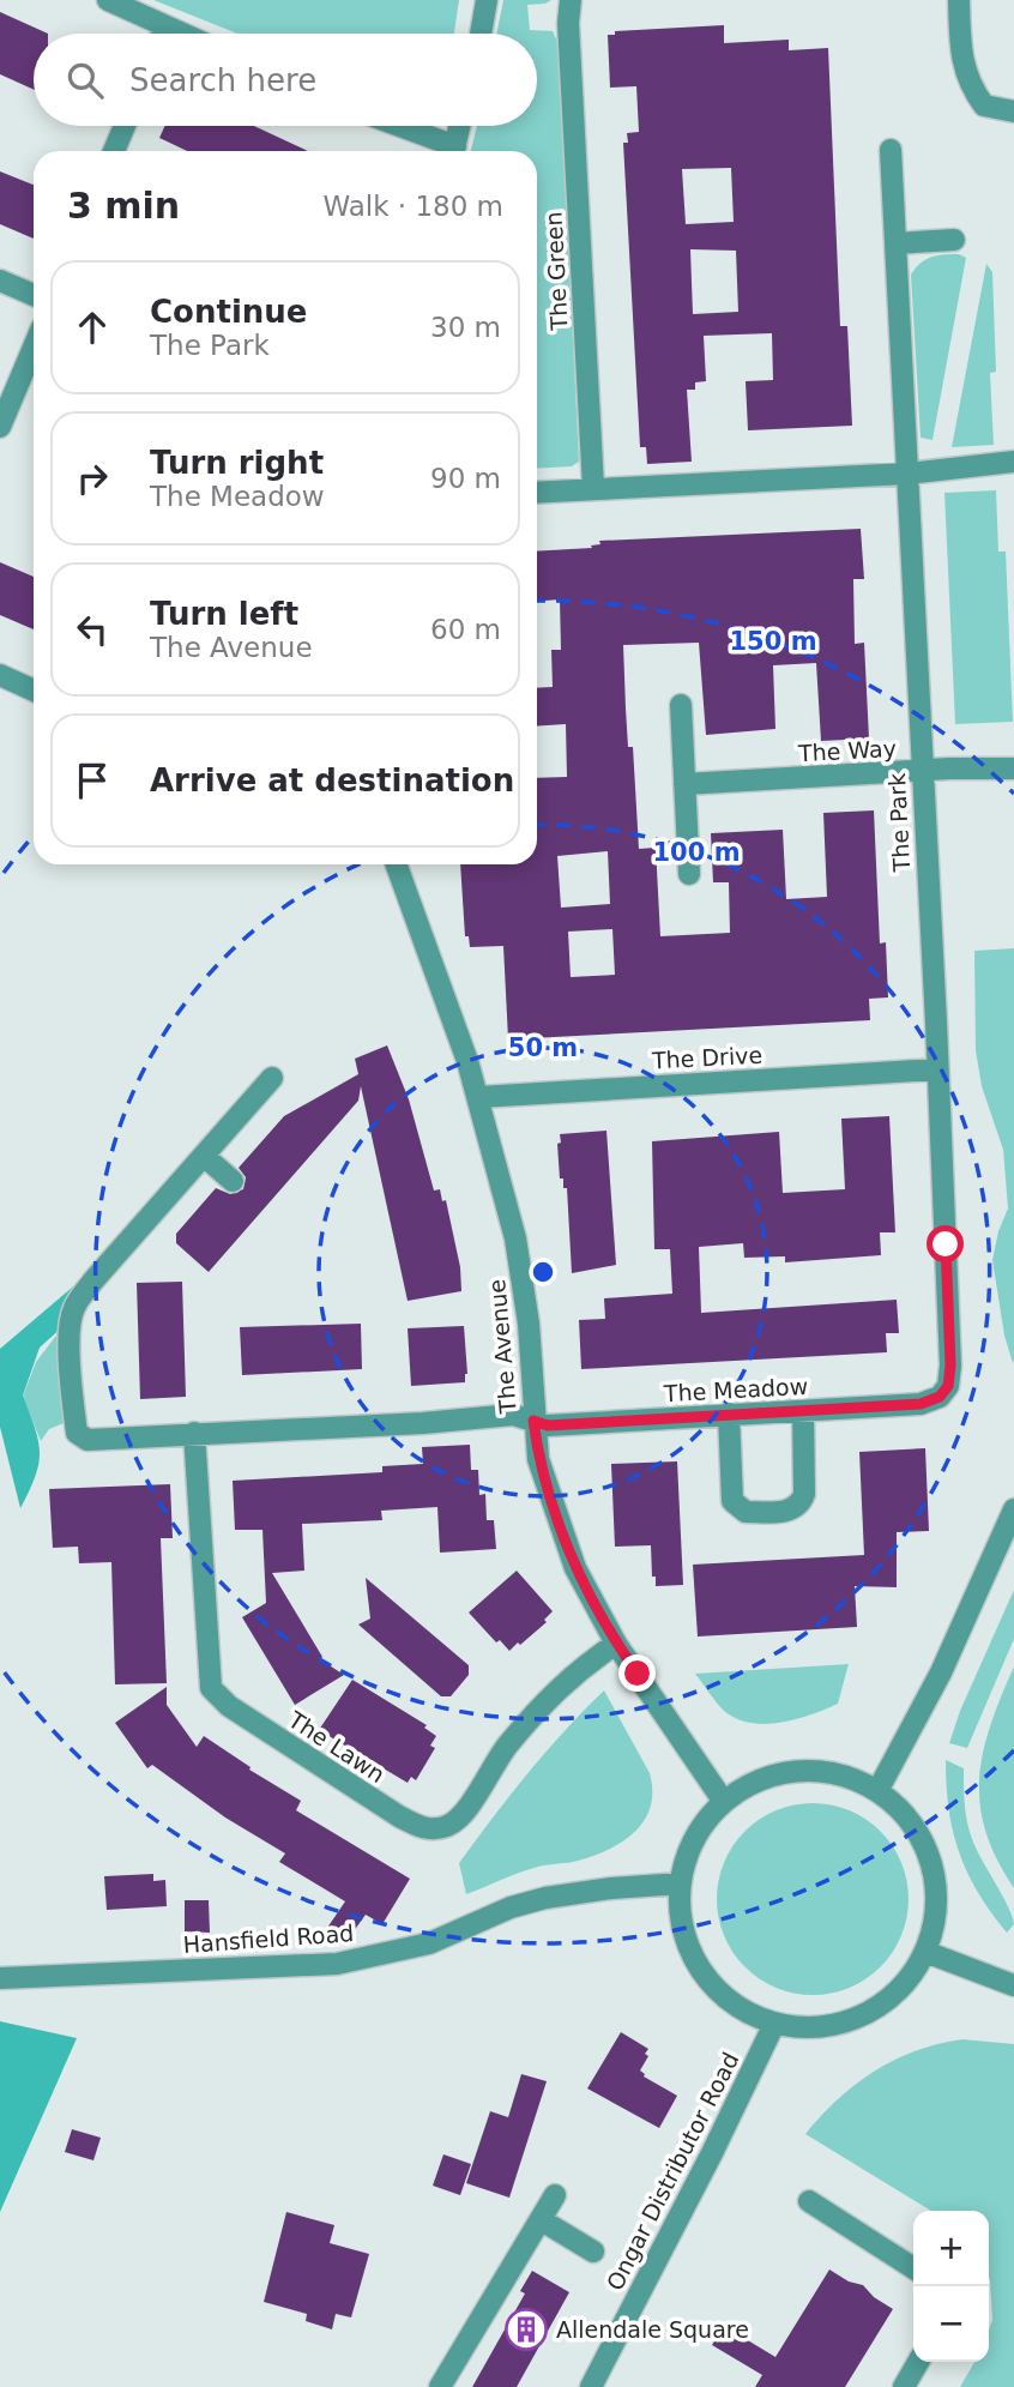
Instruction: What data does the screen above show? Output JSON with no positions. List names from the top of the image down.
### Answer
{
  "streets": {
    "street": [
      "The Green",
      "The Way",
      "The Park",
      "The Drive",
      "The Avenue",
      "The Meadow",
      "The Lawn",
      "Hansfield Road",
      "Ongar Distributor Road"
    ]
  },
  "crossings": [
    ["The Way", "The Park"],
    ["The Park", "The Drive"],
    ["The Park", "The Meadow"],
    ["The Drive", "The Avenue"],
    ["The Avenue", "The Meadow"],
    ["The Avenue", "The Lawn"],
    ["The Avenue", "Hansfield Road"],
    ["The Avenue", "Ongar Distributor Road"],
    ["Hansfield Road", "Ongar Distributor Road"]
  ],
  "places": {
    "building": ["Allendale Square"]
  },
  "page": {
    "search": "Search here",
    "heading": ["3 min", "Walk · 180 m"],
    "list": [
      ["Continue", "The Park", "30 m"],
      ["Turn right", "The Meadow", "90 m"],
      ["Turn left", "The Avenue", "60 m"],
      "Arrive at destination"
    ],
    "map_buttons": ["+", "−"]
  },
  "rings": ["150 m", "100 m", "50 m"]
}
